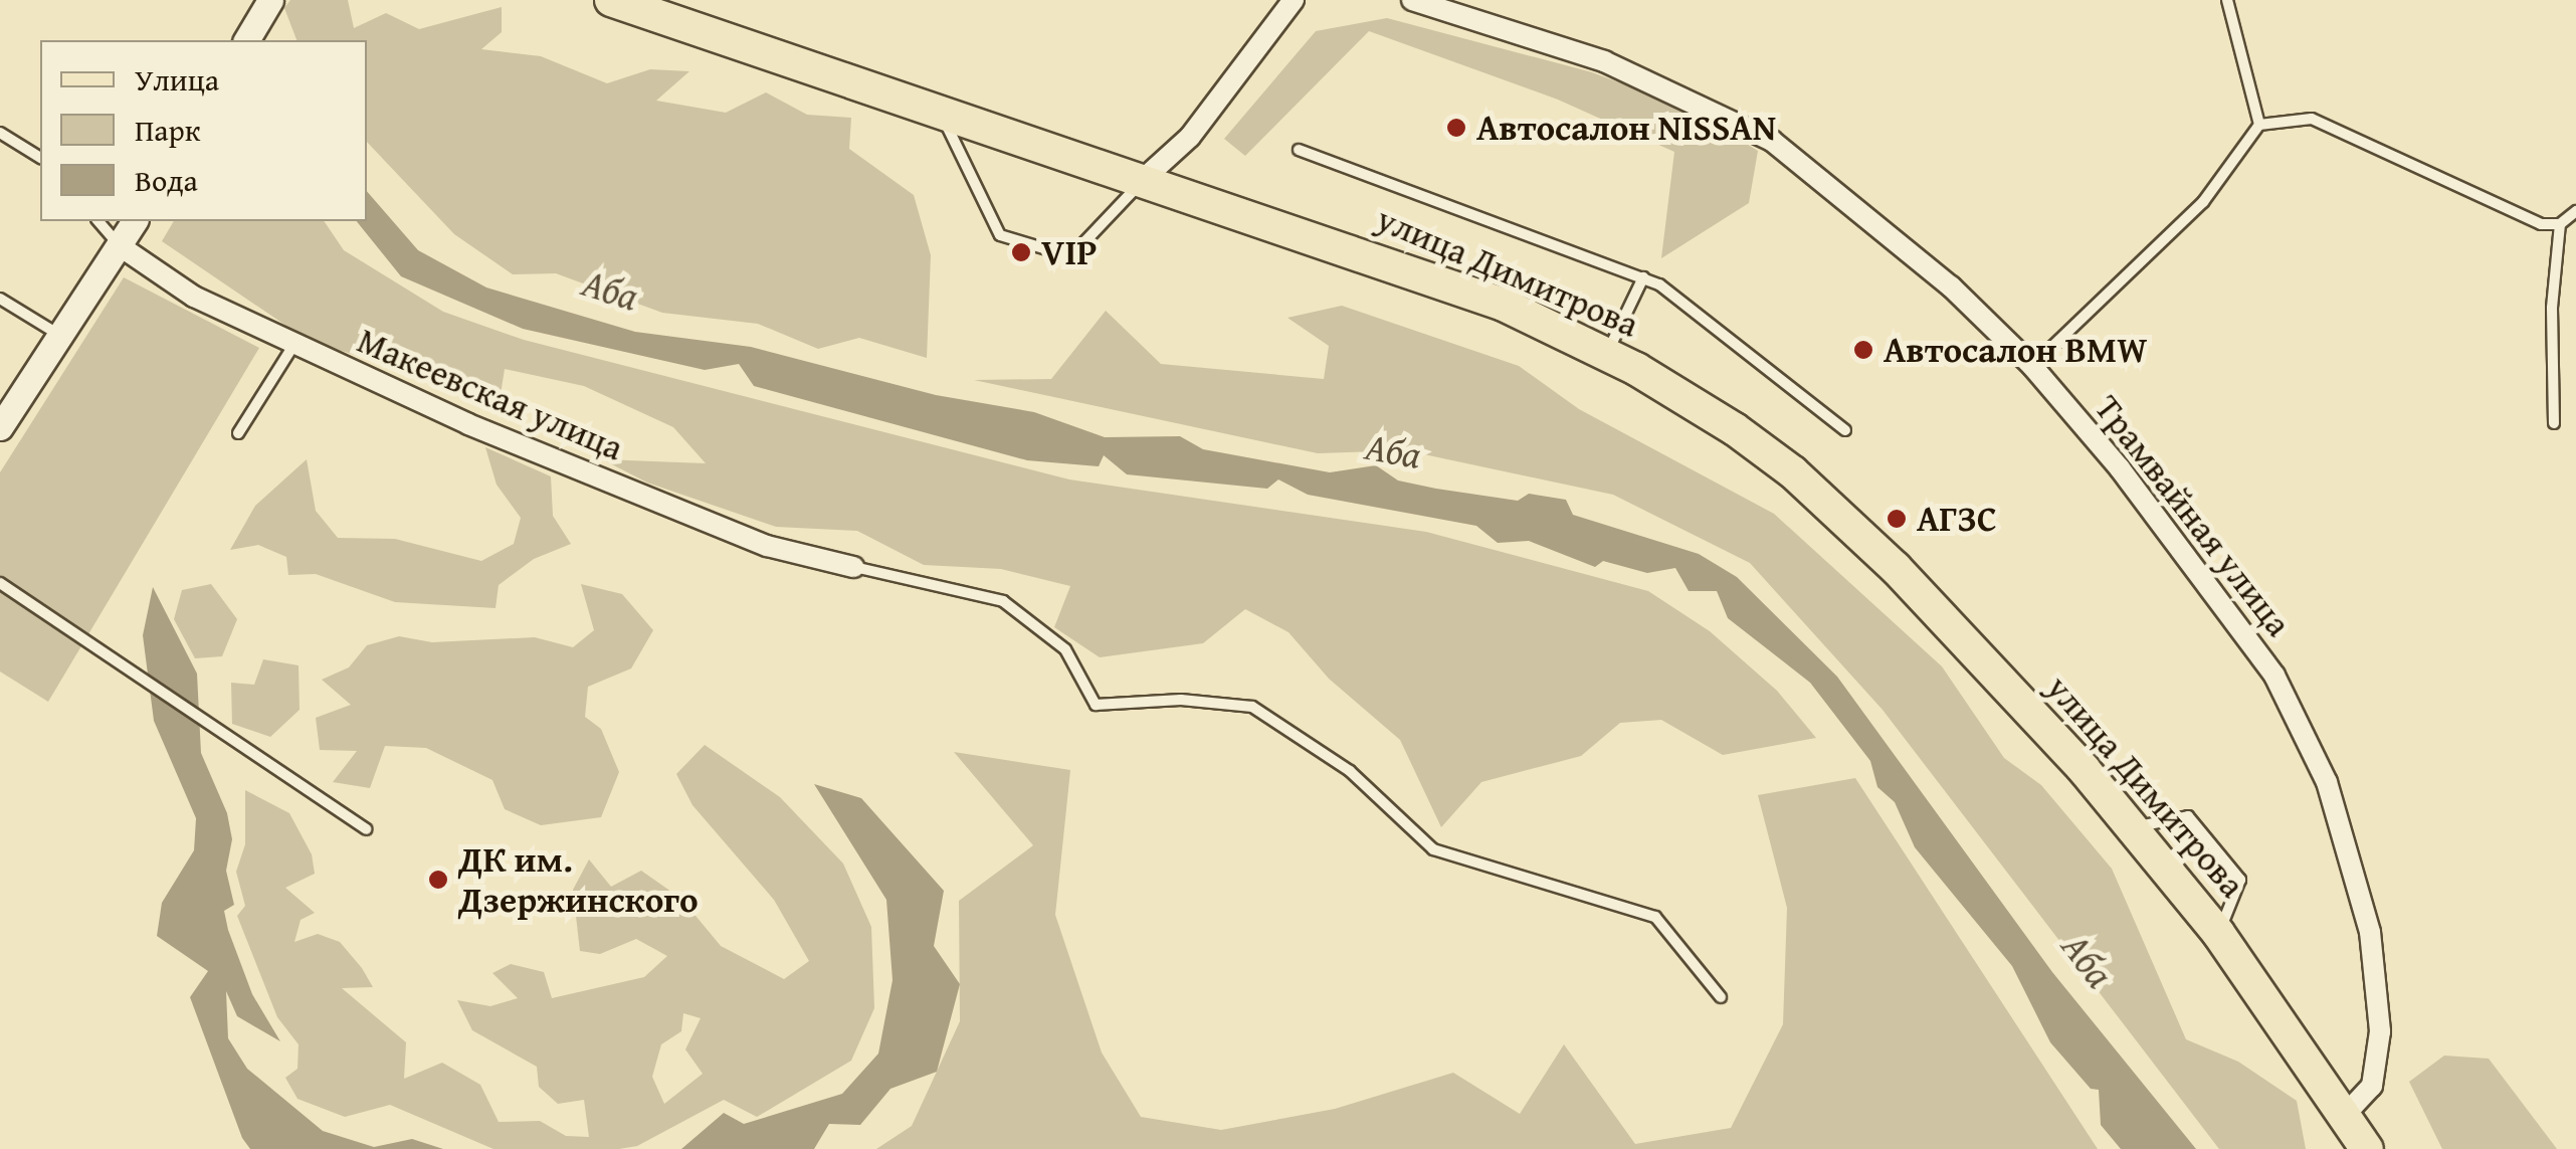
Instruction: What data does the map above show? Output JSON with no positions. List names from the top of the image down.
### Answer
{
  "streets": {
    "main road": ["улица Димитрова"],
    "street": ["Макеевская улица", "Трамвайная улица"]
  },
  "crossings": [
    ["улица Димитрова", "Трамвайная улица"]
  ],
  "water": ["Аба"],
  "places": [
    "Автосалон NISSAN",
    "VIP",
    "Автосалон BMW",
    "АГЗС",
    "ДК им. Дзержинского"
  ],
  "legend": ["Улица", "Парк", "Вода"]
}
